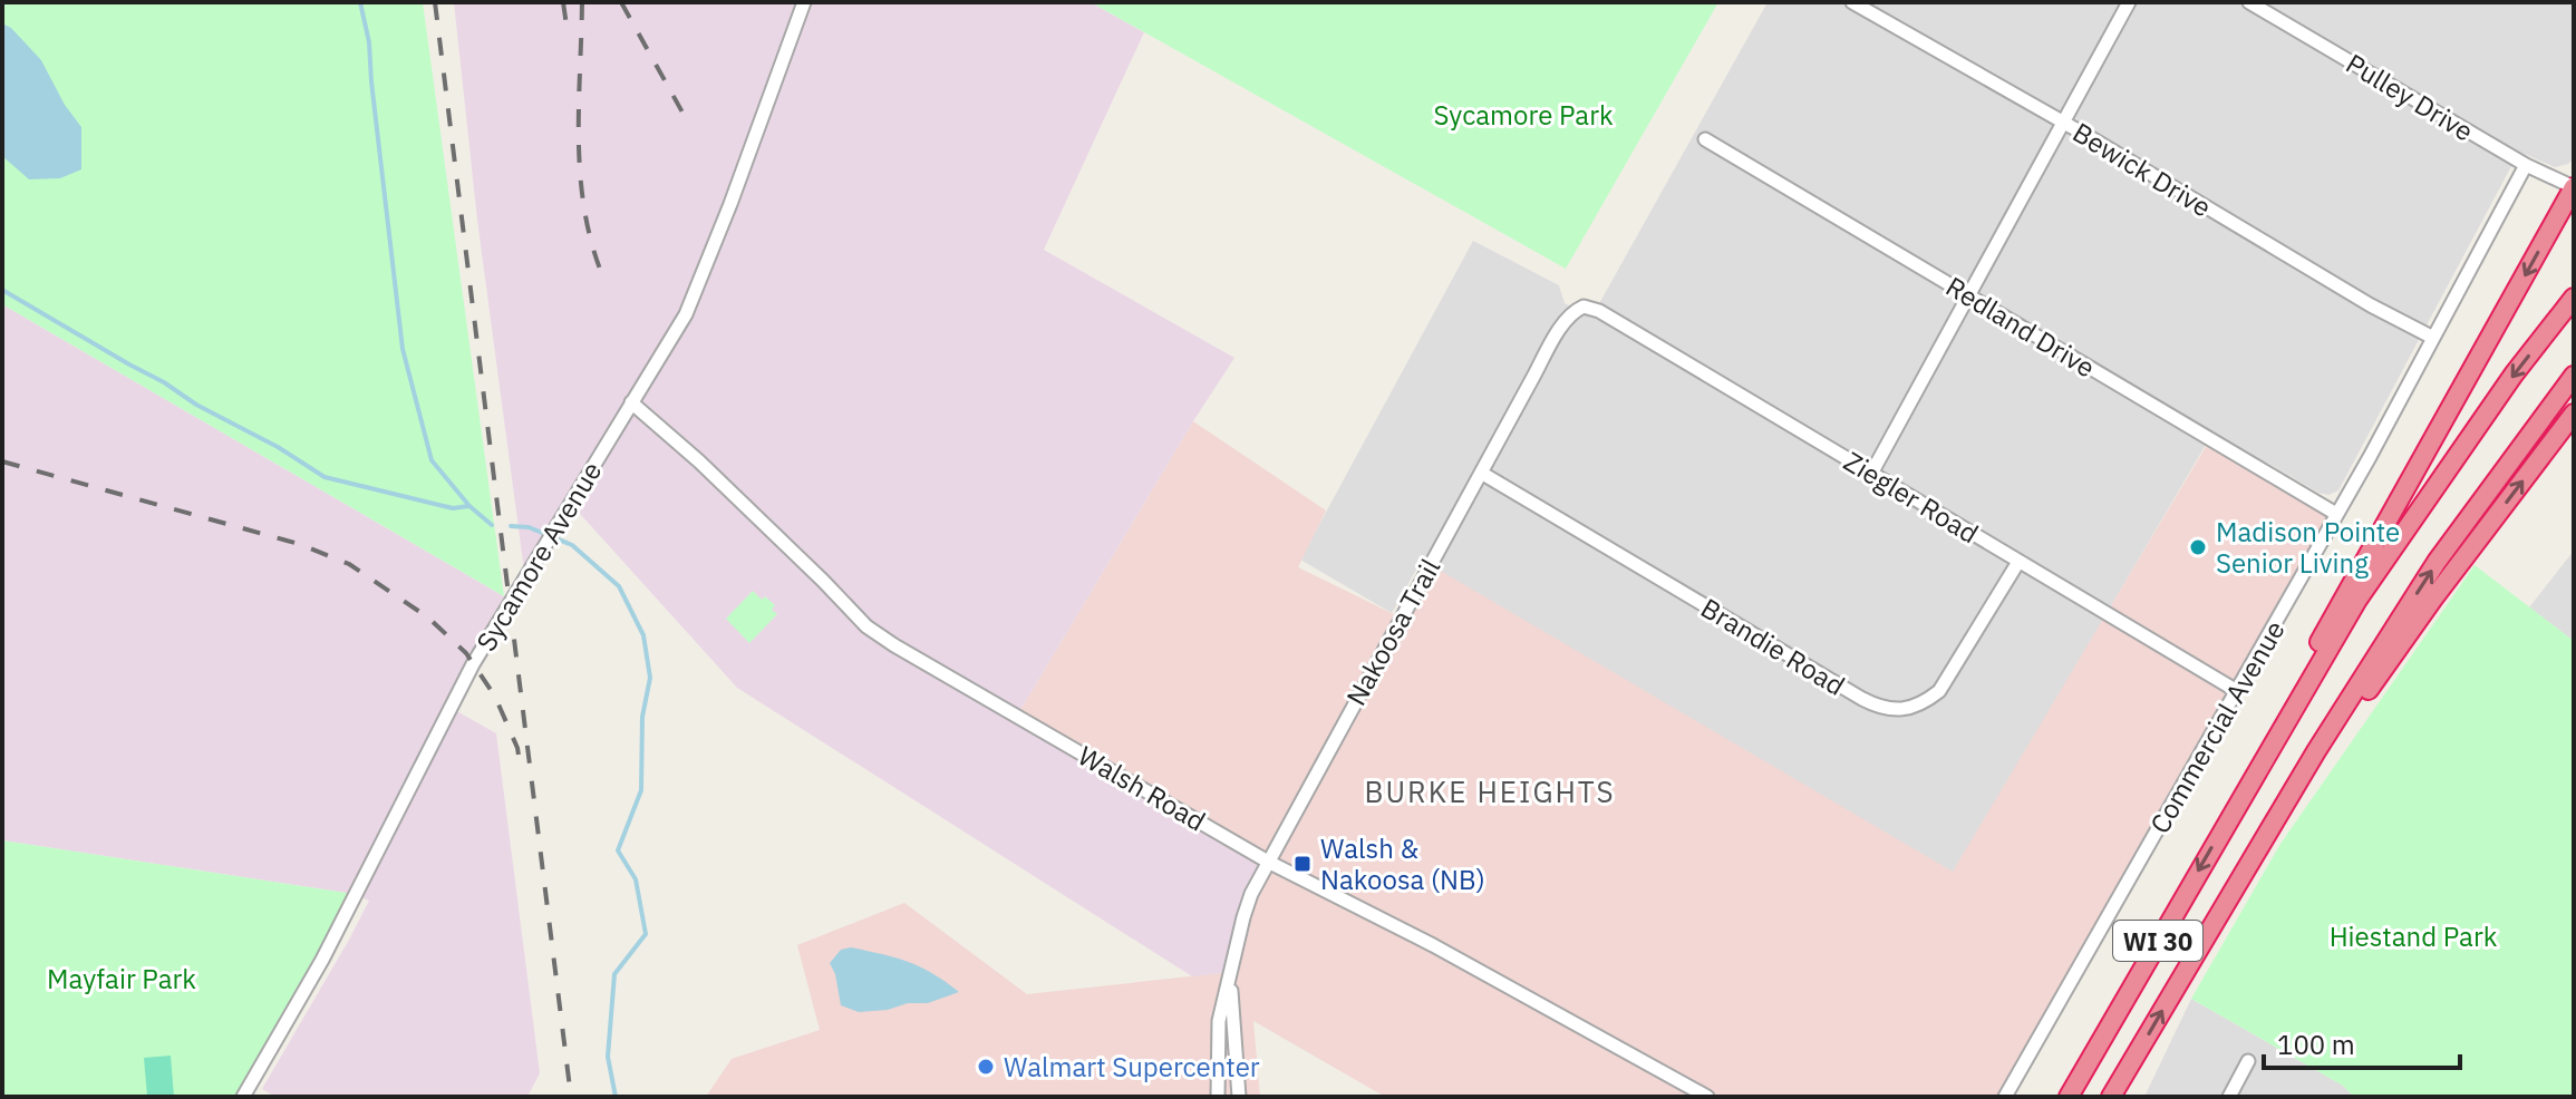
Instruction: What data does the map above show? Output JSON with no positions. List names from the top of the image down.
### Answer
{
  "streets": {
    "highway": ["WI 30"],
    "street": [
      "Pulley Drive",
      "Bewick Drive",
      "Redland Drive",
      "Ziegler Road",
      "Sycamore Avenue",
      "Nakoosa Trail",
      "Brandie Road",
      "Commercial Avenue",
      "Walsh Road"
    ]
  },
  "crossings": [
    ["Pulley Drive", "Commercial Avenue"],
    ["Bewick Drive", "Commercial Avenue"],
    ["Redland Drive", "Commercial Avenue"],
    ["Ziegler Road", "Nakoosa Trail"],
    ["Ziegler Road", "Brandie Road"],
    ["Ziegler Road", "Commercial Avenue"],
    ["Sycamore Avenue", "Walsh Road"],
    ["Nakoosa Trail", "Brandie Road"],
    ["Nakoosa Trail", "Walsh Road"]
  ],
  "districts": ["BURKE HEIGHTS"],
  "parks": ["Sycamore Park", "Hiestand Park", "Mayfair Park"],
  "places": {
    "other": ["Madison Pointe Senior Living", "Walmart Supercenter"],
    "transit": ["Walsh & Nakoosa (NB)"]
  },
  "scale_bar": "100 m"
}
